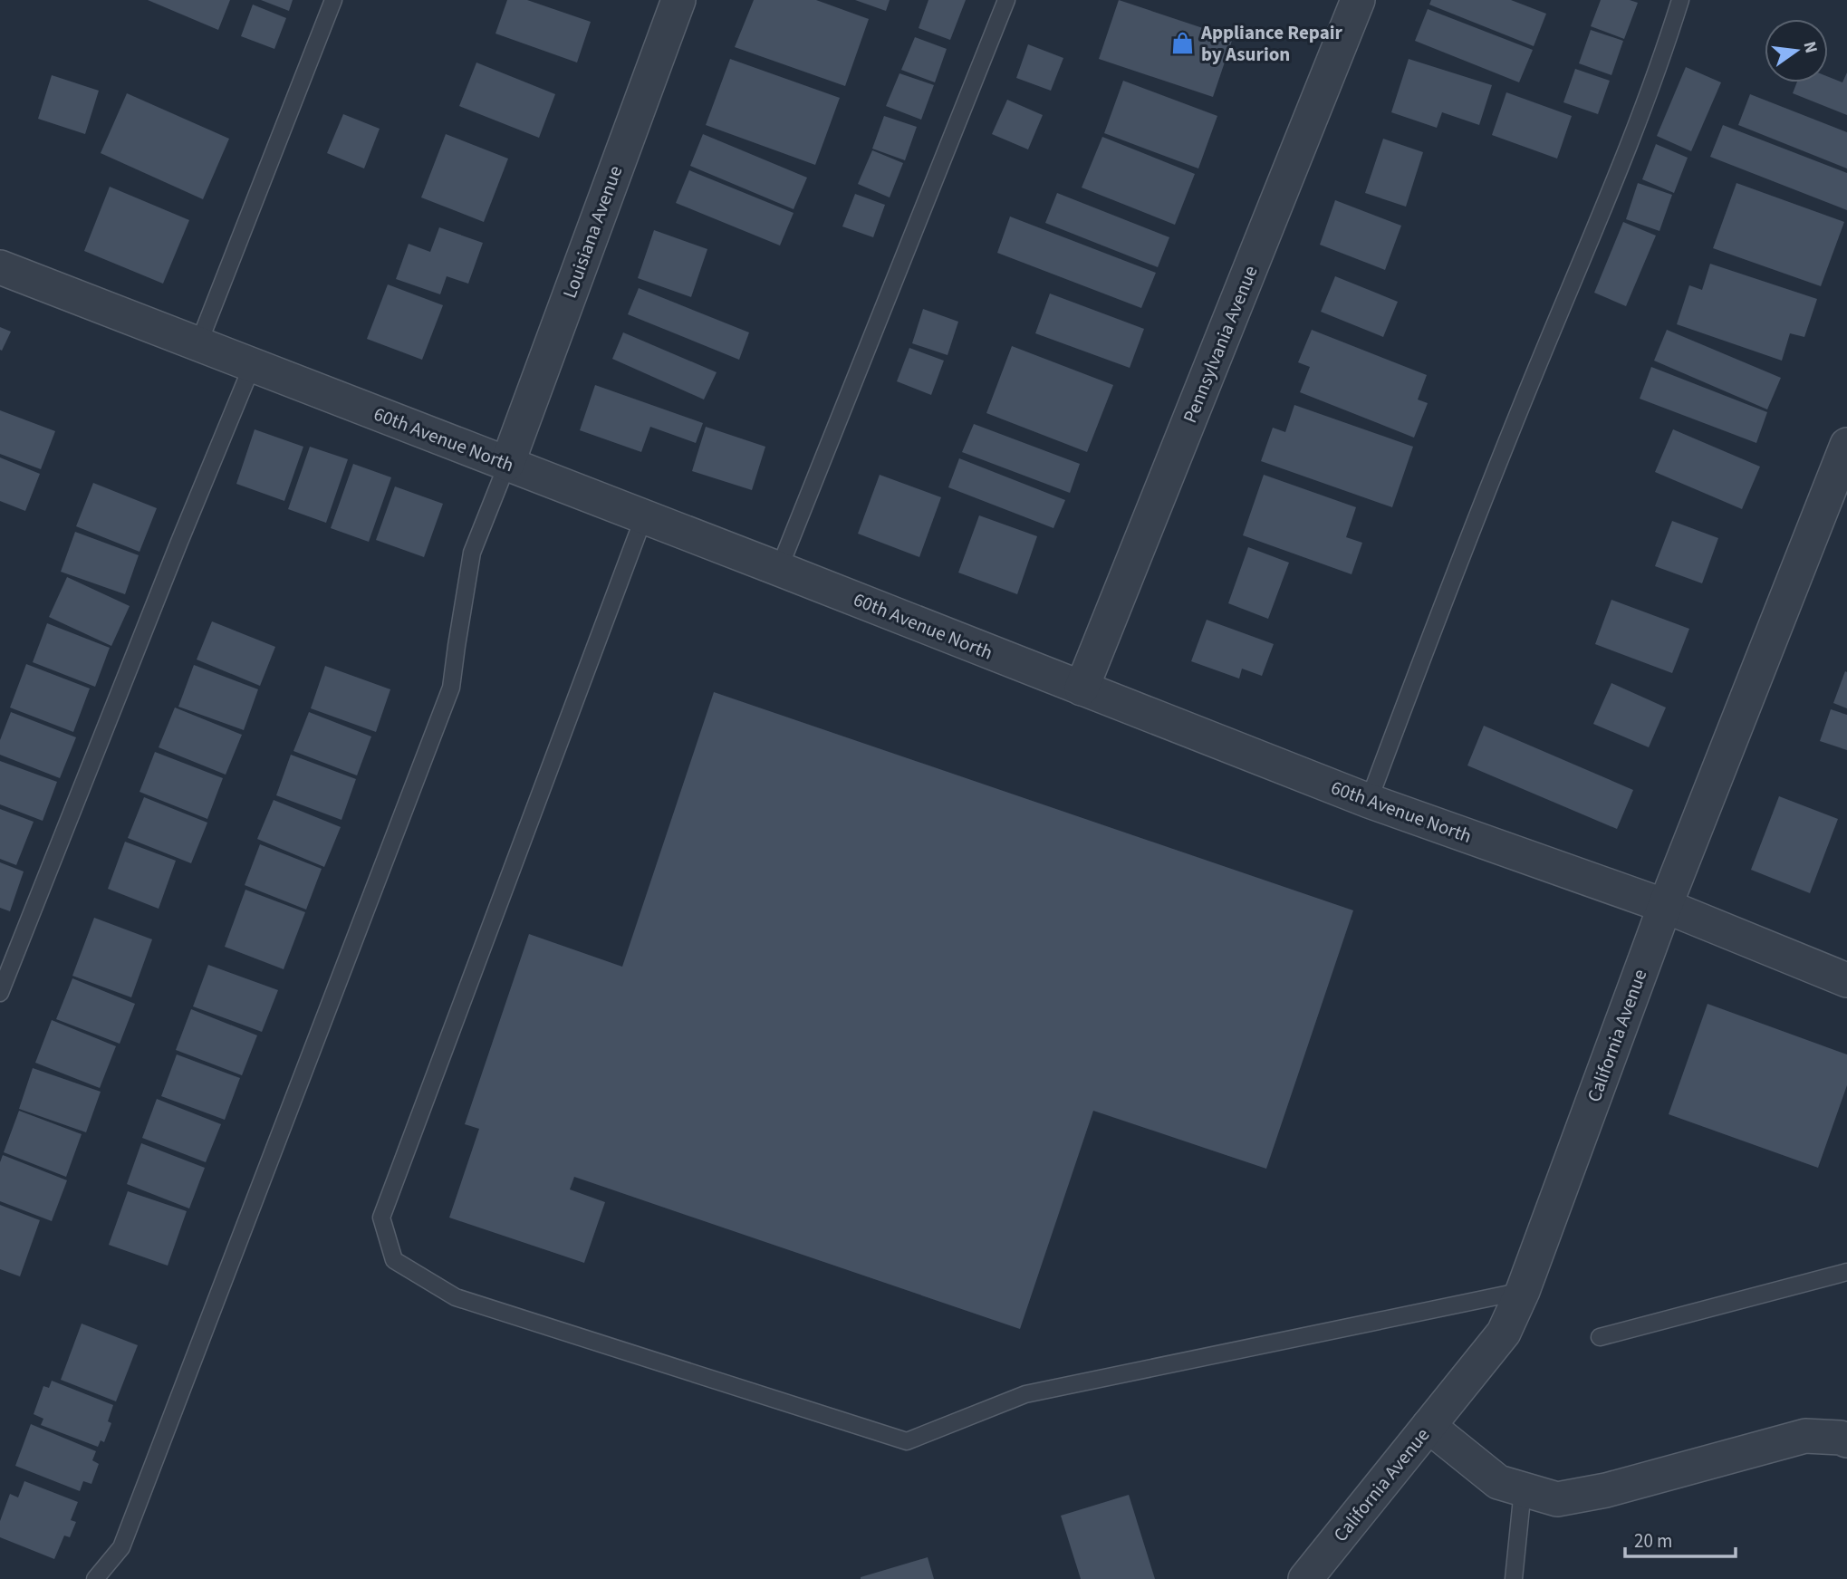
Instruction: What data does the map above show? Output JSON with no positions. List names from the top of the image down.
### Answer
{
  "streets": {
    "street": [
      "Louisiana Avenue",
      "Pennsylvania Avenue",
      "60th Avenue North",
      "California Avenue"
    ]
  },
  "crossings": [
    ["Louisiana Avenue", "60th Avenue North"],
    ["Pennsylvania Avenue", "60th Avenue North"],
    ["60th Avenue North", "California Avenue"]
  ],
  "places": {
    "shop": ["Appliance Repair by Asurion"]
  },
  "scale_bar": "20 m",
  "north": "right"
}
